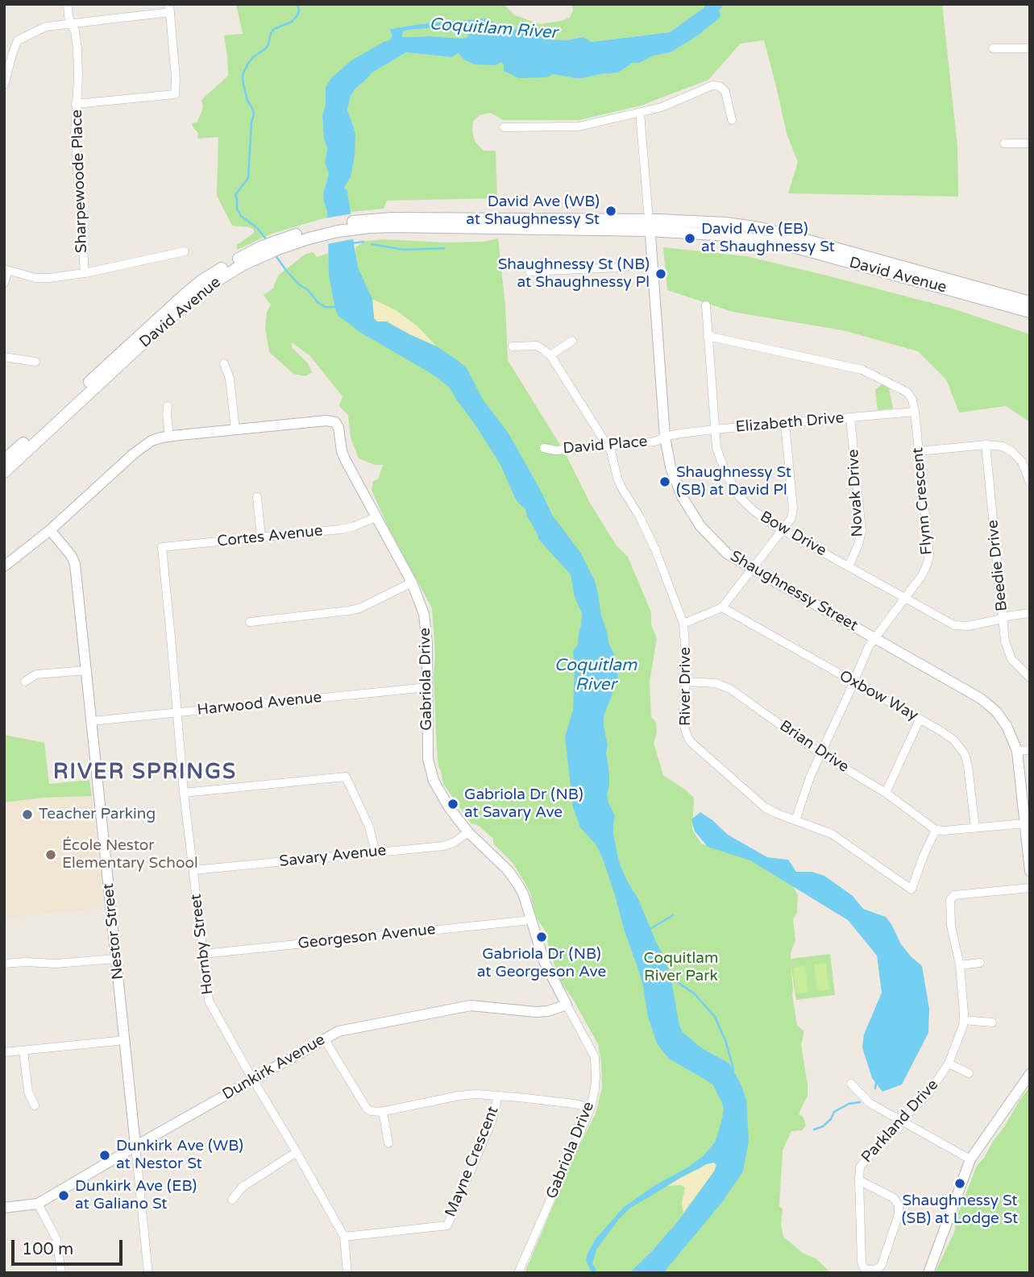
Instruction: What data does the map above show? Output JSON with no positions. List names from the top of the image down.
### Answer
{
  "streets": {
    "main road": ["David Avenue"],
    "street": [
      "Sharpewoode Place",
      "Elizabeth Drive",
      "David Place",
      "Novak Drive",
      "Flynn Crescent",
      "Bow Drive",
      "Cortes Avenue",
      "Beedie Drive",
      "Shaughnessy Street",
      "Gabriola Drive",
      "River Drive",
      "Oxbow Way",
      "Harwood Avenue",
      "Brian Drive",
      "Savary Avenue",
      "Nestor Street",
      "Georgeson Avenue",
      "Hornby Street",
      "Dunkirk Avenue",
      "Parkland Drive",
      "Mayne Crescent"
    ]
  },
  "crossings": [
    ["David Avenue", "Shaughnessy Street"],
    ["Elizabeth Drive", "David Place"],
    ["Elizabeth Drive", "Novak Drive"],
    ["Elizabeth Drive", "Flynn Crescent"],
    ["Elizabeth Drive", "Bow Drive"],
    ["Elizabeth Drive", "Shaughnessy Street"],
    ["David Place", "Shaughnessy Street"],
    ["David Place", "River Drive"],
    ["Novak Drive", "Bow Drive"],
    ["Flynn Crescent", "Bow Drive"],
    ["Flynn Crescent", "Shaughnessy Street"],
    ["Flynn Crescent", "River Drive"],
    ["Flynn Crescent", "Oxbow Way"],
    ["Flynn Crescent", "Brian Drive"],
    ["Bow Drive", "Beedie Drive"],
    ["Cortes Avenue", "Gabriola Drive"],
    ["Cortes Avenue", "Hornby Street"],
    ["Gabriola Drive", "Harwood Avenue"],
    ["Gabriola Drive", "Savary Avenue"],
    ["Gabriola Drive", "Nestor Street"],
    ["Gabriola Drive", "Georgeson Avenue"],
    ["Gabriola Drive", "Dunkirk Avenue"],
    ["River Drive", "Brian Drive"],
    ["Harwood Avenue", "Nestor Street"],
    ["Harwood Avenue", "Hornby Street"],
    ["Savary Avenue", "Hornby Street"],
    ["Nestor Street", "Dunkirk Avenue"],
    ["Georgeson Avenue", "Hornby Street"],
    ["Hornby Street", "Dunkirk Avenue"],
    ["Hornby Street", "Mayne Crescent"]
  ],
  "districts": ["RIVER SPRINGS"],
  "water": ["Coquitlam River"],
  "parks": ["Coquitlam River Park"],
  "places": [
    "David Ave (WB) at Shaughnessy St",
    "David Ave (EB) at Shaughnessy St",
    "Shaughnessy St (NB) at Shaughnessy Pl",
    "Shaughnessy St (SB) at David Pl",
    "Gabriola Dr (NB) at Savary Ave",
    "Teacher Parking",
    "École Nestor Elementary School",
    "Gabriola Dr (NB) at Georgeson Ave",
    "Dunkirk Ave (WB) at Nestor St",
    "Shaughnessy St (SB) at Lodge St",
    "Dunkirk Ave (EB) at Galiano St"
  ],
  "scale_bar": "100 m"
}
